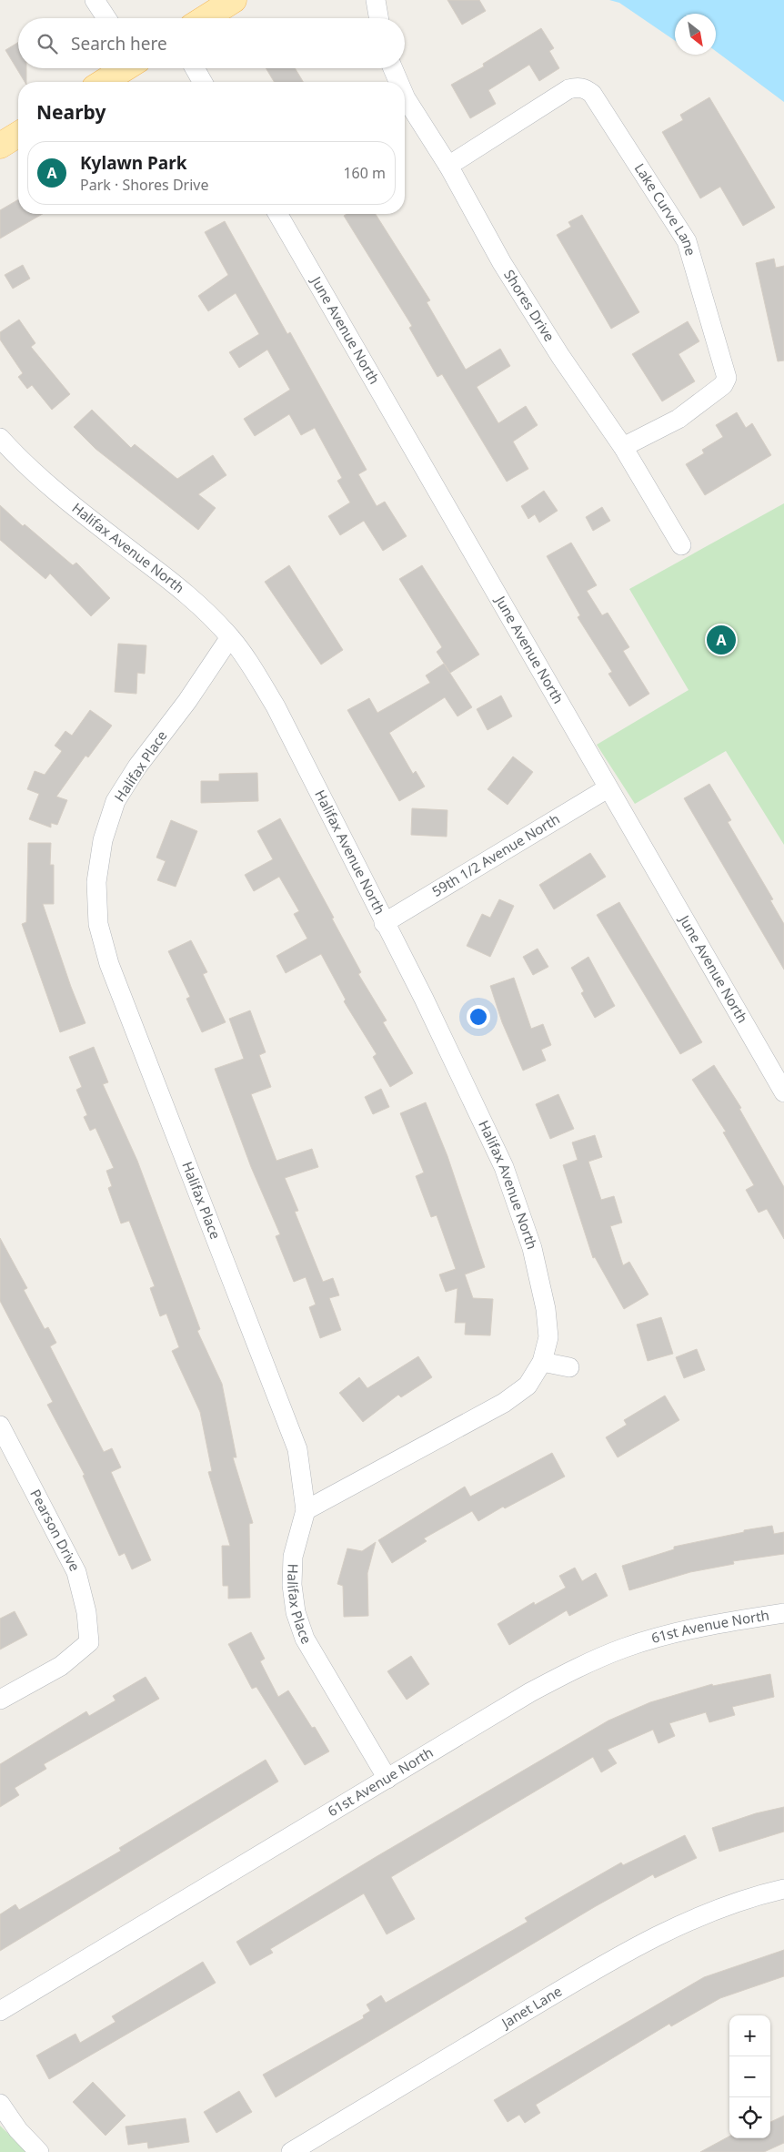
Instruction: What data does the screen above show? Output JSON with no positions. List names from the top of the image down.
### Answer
{
  "streets": {
    "street": [
      "Lake Curve Lane",
      "Shores Drive",
      "June Avenue North",
      "Halifax Avenue North",
      "Halifax Place",
      "59th 1/2 Avenue North",
      "Pearson Drive",
      "61st Avenue North",
      "Janet Lane"
    ]
  },
  "crossings": [
    ["Lake Curve Lane", "Shores Drive"],
    ["June Avenue North", "59th 1/2 Avenue North"],
    ["Halifax Avenue North", "Halifax Place"],
    ["Halifax Avenue North", "59th 1/2 Avenue North"],
    ["Halifax Place", "61st Avenue North"]
  ],
  "north": "bottom right",
  "page": {
    "search": "Search here",
    "heading": "Nearby",
    "list": [
      {
        "mark": "A",
        "name": "Kylawn Park",
        "note": "Park · Shores Drive",
        "value": "160 m"
      }
    ],
    "pins": "A",
    "map_buttons": ["+", "−"]
  }
}
